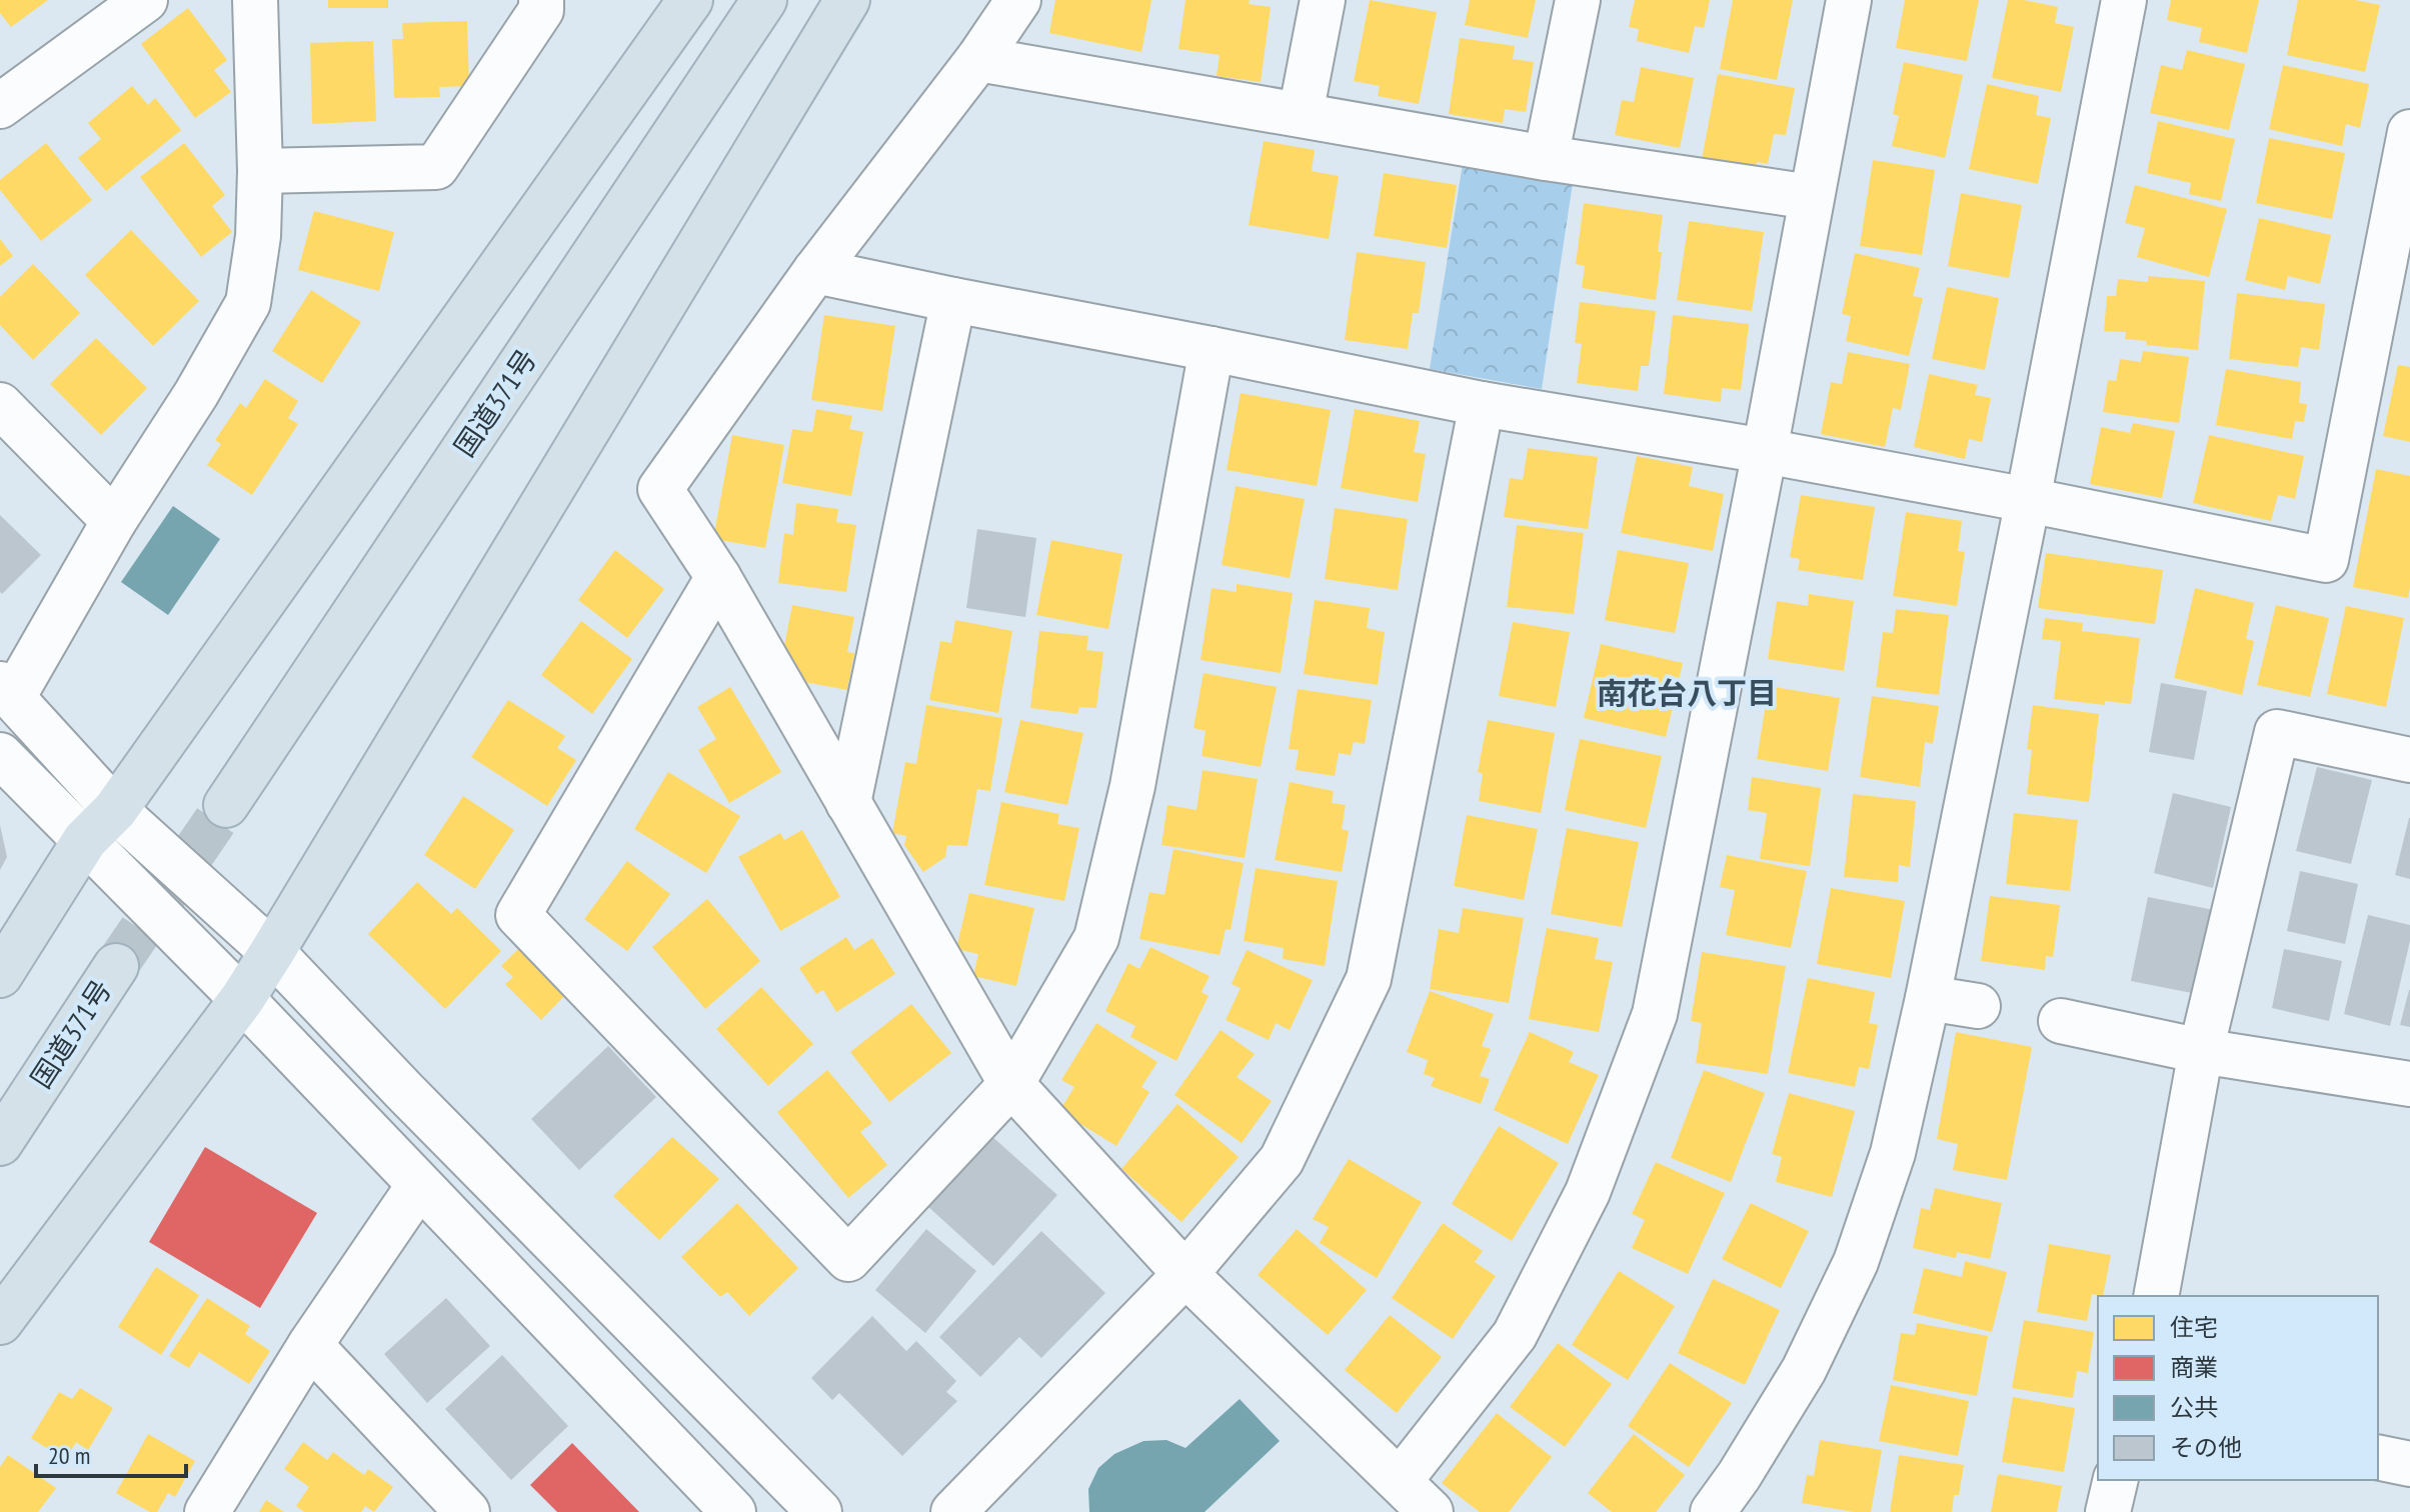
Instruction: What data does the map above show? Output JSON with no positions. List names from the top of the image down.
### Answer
{
  "streets": {
    "highway": ["国道371号"]
  },
  "districts": ["南花台八丁目"],
  "legend": [
    "住宅",
    "商業",
    "公共",
    "その他"
  ],
  "scale_bar": "20 m"
}
